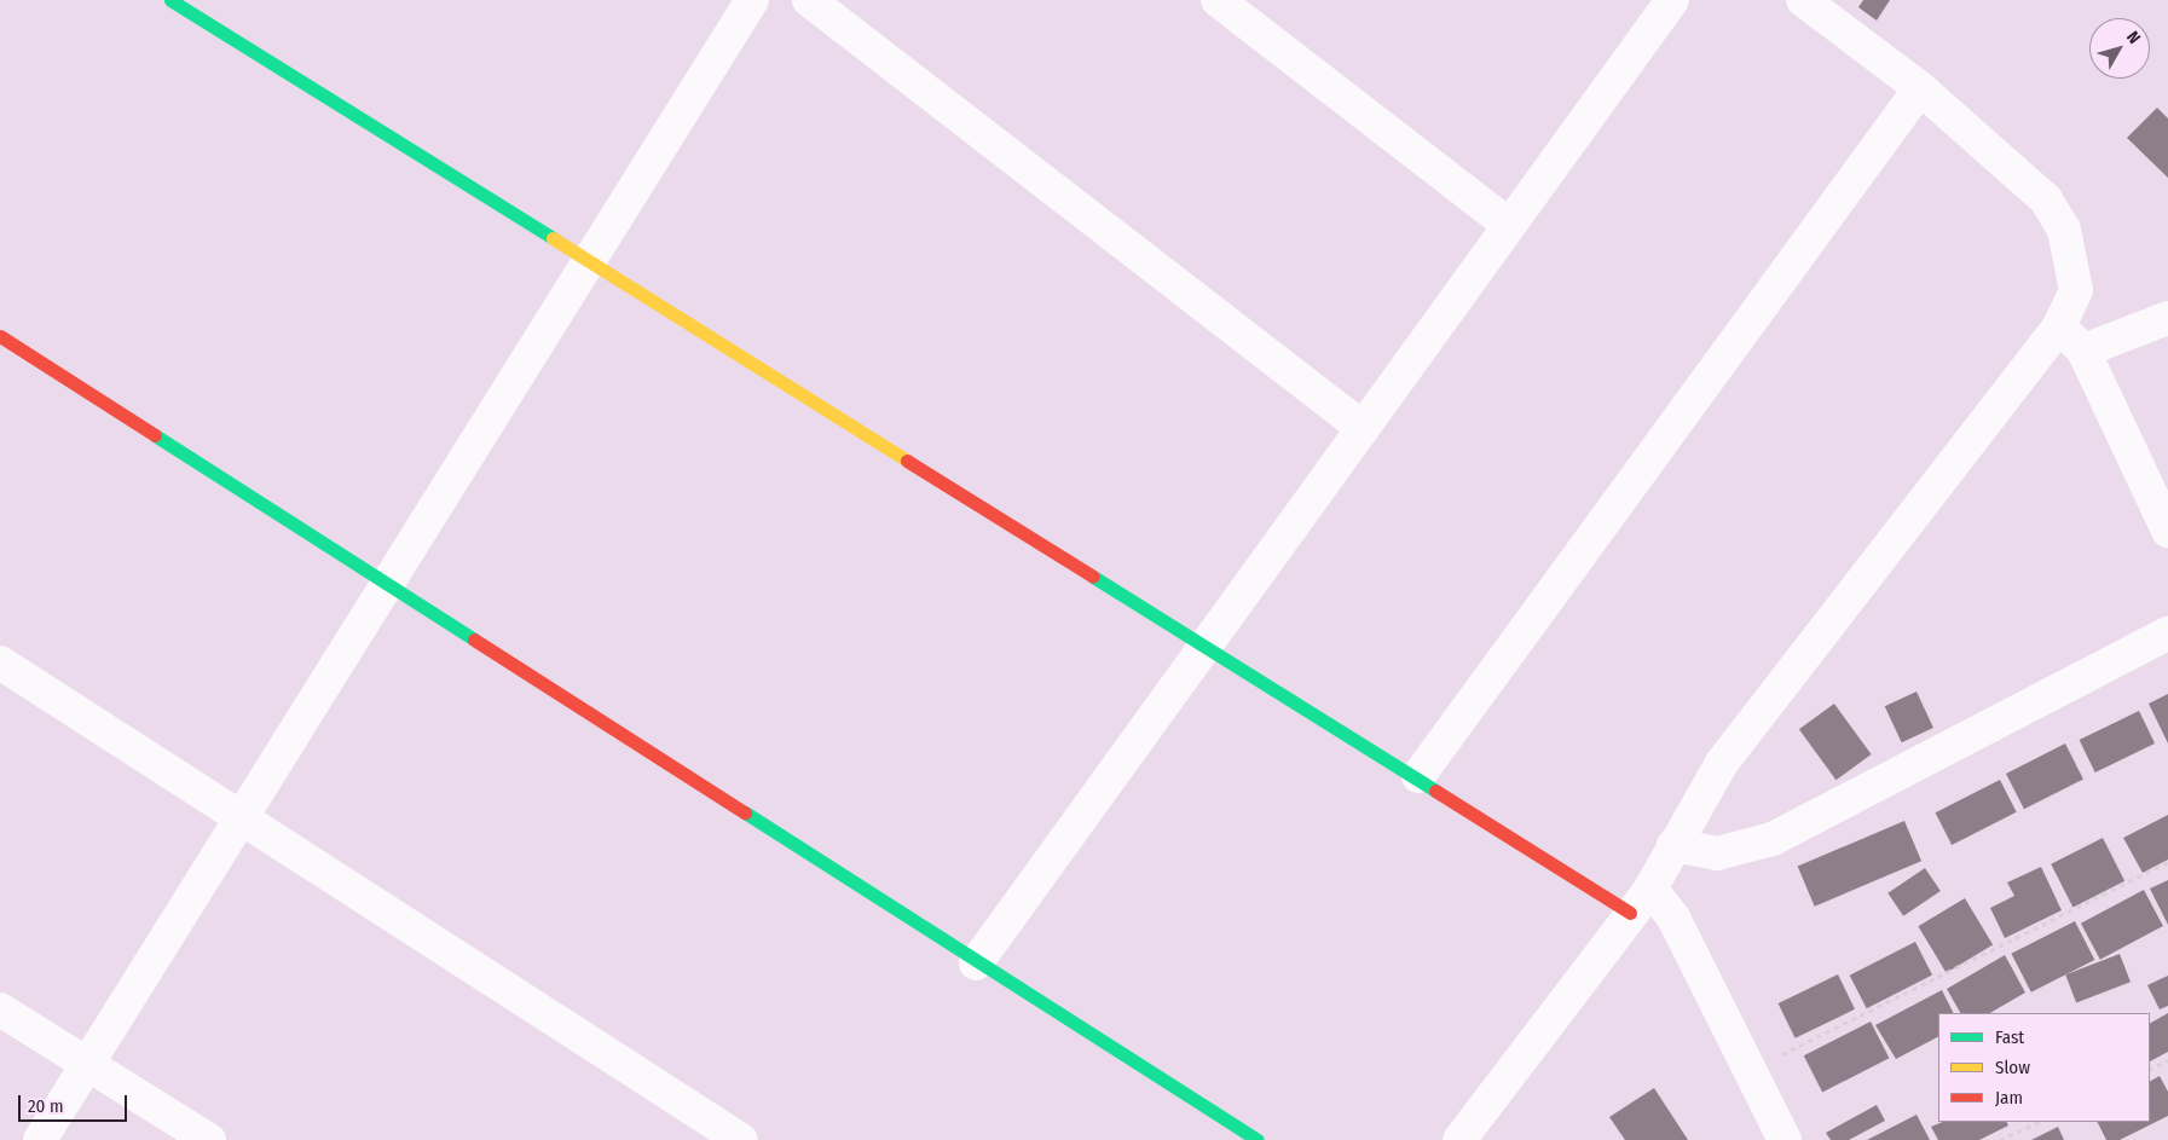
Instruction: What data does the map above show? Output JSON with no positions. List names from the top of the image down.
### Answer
{
  "legend": ["Fast", "Slow", "Jam"],
  "scale_bar": "20 m",
  "north": "top right"
}
